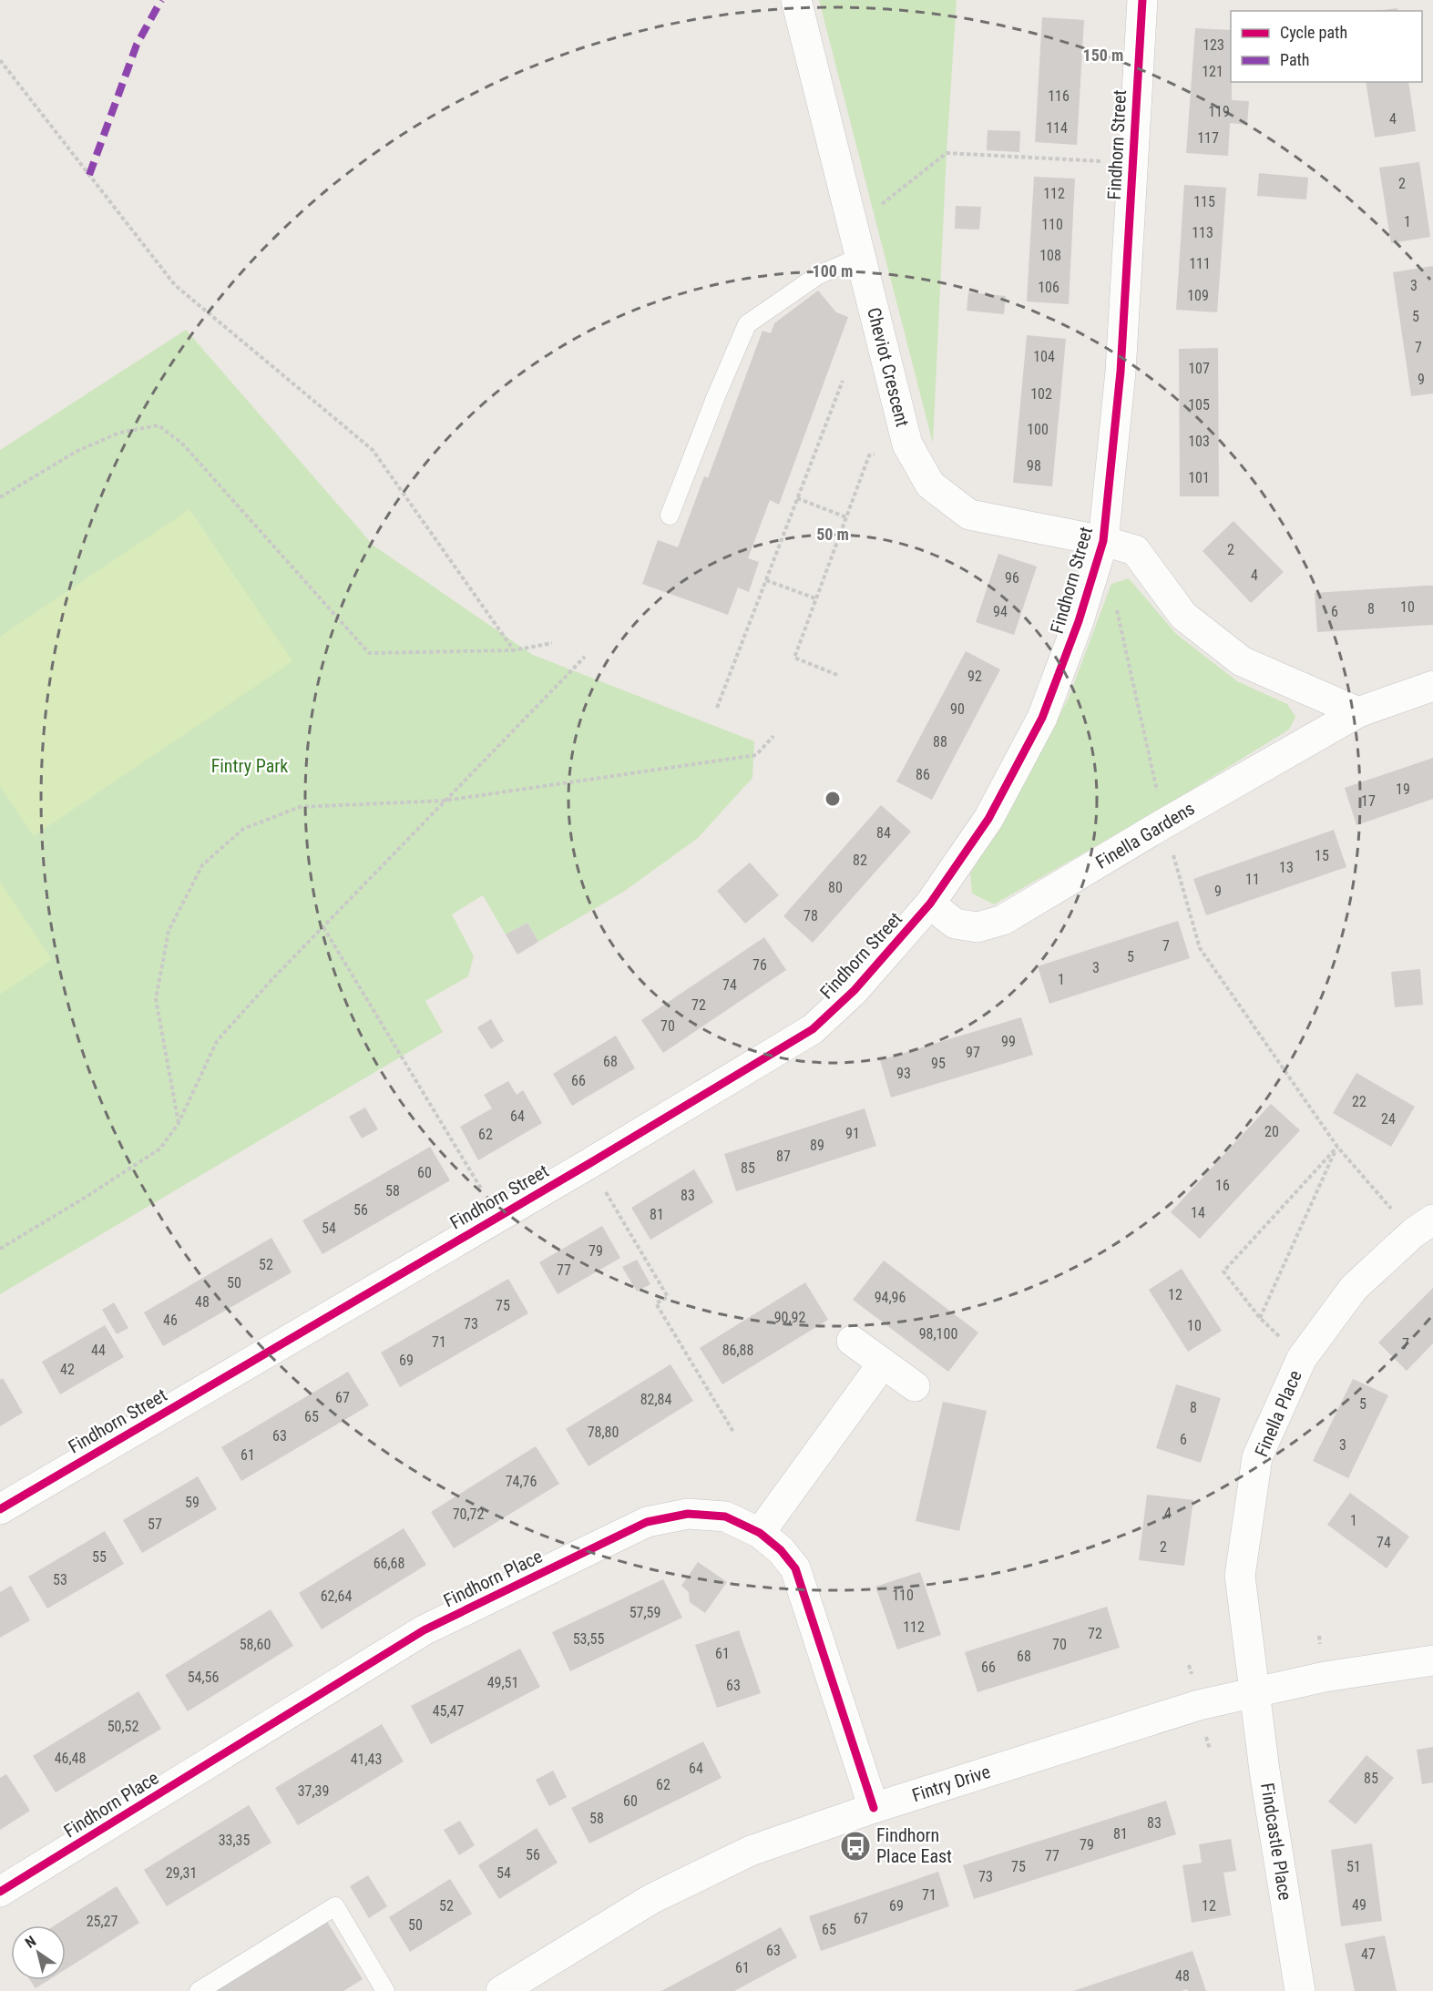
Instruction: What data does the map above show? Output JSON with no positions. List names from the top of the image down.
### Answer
{
  "streets": {
    "street": [
      "Findhorn Street",
      "Cheviot Crescent",
      "Finella Gardens",
      "Finella Place",
      "Findhorn Place",
      "Fintry Drive",
      "Findcastle Place"
    ]
  },
  "crossings": [
    ["Findhorn Street", "Cheviot Crescent"],
    ["Findhorn Street", "Finella Gardens"],
    ["Finella Place", "Fintry Drive"],
    ["Finella Place", "Findcastle Place"],
    ["Findhorn Place", "Fintry Drive"],
    ["Fintry Drive", "Findcastle Place"]
  ],
  "parks": ["Fintry Park"],
  "places": {
    "bus stop": ["Findhorn Place East"]
  },
  "house_numbers": [
    "123",
    "121",
    "116",
    "119",
    "4",
    "114",
    "117",
    "2",
    "112",
    "115",
    "1",
    "110",
    "113",
    "108",
    "111",
    "3",
    "106",
    "109",
    "5",
    "7",
    "104",
    "107",
    "9",
    "102",
    "105",
    "100",
    "103",
    "98",
    "101",
    "2",
    "4",
    "96",
    "10",
    "8",
    "94",
    "6",
    "92",
    "90",
    "88",
    "86",
    "19",
    "17",
    "84",
    "15",
    "82",
    "13",
    "11",
    "80",
    "9",
    "78",
    "7",
    "5",
    "76",
    "3",
    "1",
    "74",
    "72",
    "70",
    "99",
    "97",
    "68",
    "95",
    "93",
    "66",
    "22",
    "64",
    "24",
    "20",
    "91",
    "62",
    "89",
    "87",
    "85",
    "60",
    "16",
    "58",
    "83",
    "56",
    "14",
    "81",
    "54",
    "79",
    "52",
    "77",
    "50",
    "12",
    "94,96",
    "48",
    "75",
    "90,92",
    "46",
    "73",
    "10",
    "98,100",
    "71",
    "7",
    "44",
    "86,88",
    "69",
    "42",
    "67",
    "82,84",
    "5",
    "8",
    "65",
    "78,80",
    "63",
    "6",
    "3",
    "61",
    "74,76",
    "59",
    "4",
    "70,72",
    "1",
    "57",
    "74",
    "2",
    "55",
    "66,68",
    "53",
    "110",
    "62,64",
    "57,59",
    "112",
    "72",
    "53,55",
    "58,60",
    "70",
    "61",
    "68",
    "66",
    "54,56",
    "49,51",
    "63",
    "45,47",
    "50,52",
    "46,48",
    "41,43",
    "64",
    "85",
    "62",
    "37,39",
    "60",
    "58",
    "83",
    "81",
    "33,35",
    "79",
    "56",
    "77",
    "75",
    "51",
    "29,31",
    "54",
    "73",
    "71",
    "49",
    "52",
    "69",
    "12",
    "67",
    "25,27",
    "50",
    "65",
    "63",
    "47",
    "61",
    "48"
  ],
  "legend": ["Cycle path", "Path"],
  "north": "top left",
  "rings": ["150 m", "100 m", "50 m"]
}
